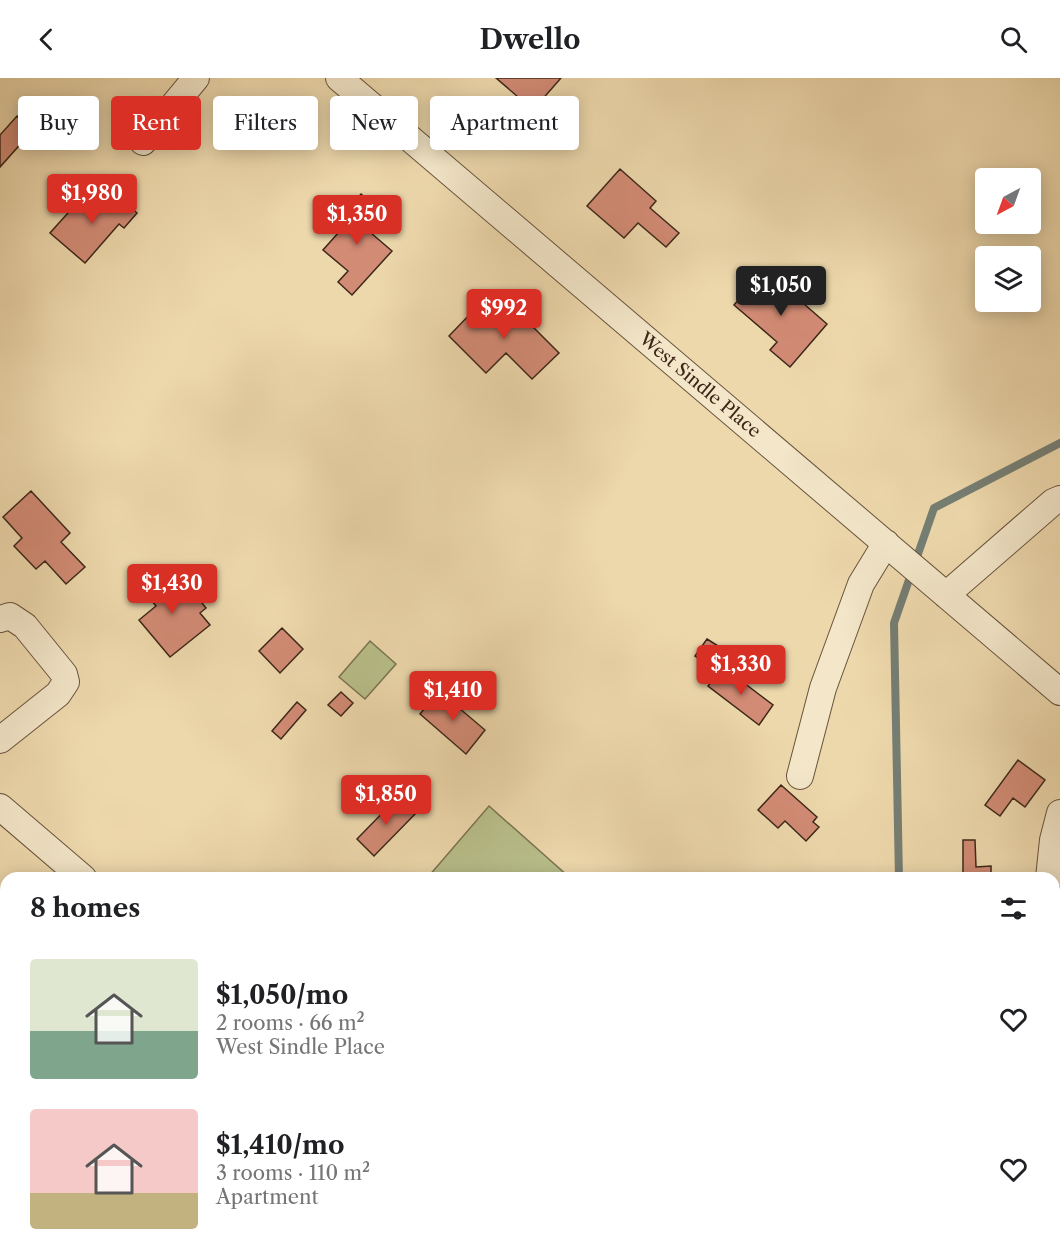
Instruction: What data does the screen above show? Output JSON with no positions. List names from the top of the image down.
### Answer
{
  "streets": {
    "street": ["West Sindle Place"]
  },
  "north": "bottom left",
  "page": {
    "header": "Dwello",
    "chip": [
      "Buy",
      "Rent",
      "Filters",
      "New",
      "Apartment"
    ],
    "price": [
      "$1,980",
      "$1,350",
      "$1,050",
      "$992",
      "$1,430",
      "$1,330",
      "$1,410",
      "$1,850"
    ],
    "heading": "8 homes",
    "list": [
      {
        "name": "$1,050/mo",
        "note": "2 rooms · 66 m² · West Sindle Place"
      },
      {
        "name": "$1,410/mo",
        "note": "3 rooms · 110 m² · Apartment"
      }
    ]
  }
}
